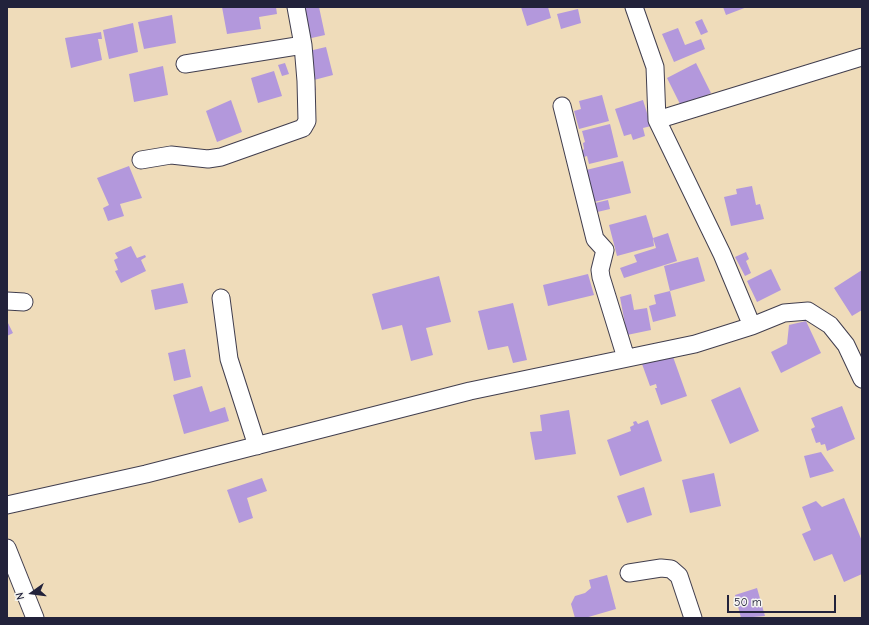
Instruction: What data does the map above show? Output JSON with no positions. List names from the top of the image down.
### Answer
{
  "scale_bar": "50 m",
  "north": "left"
}
